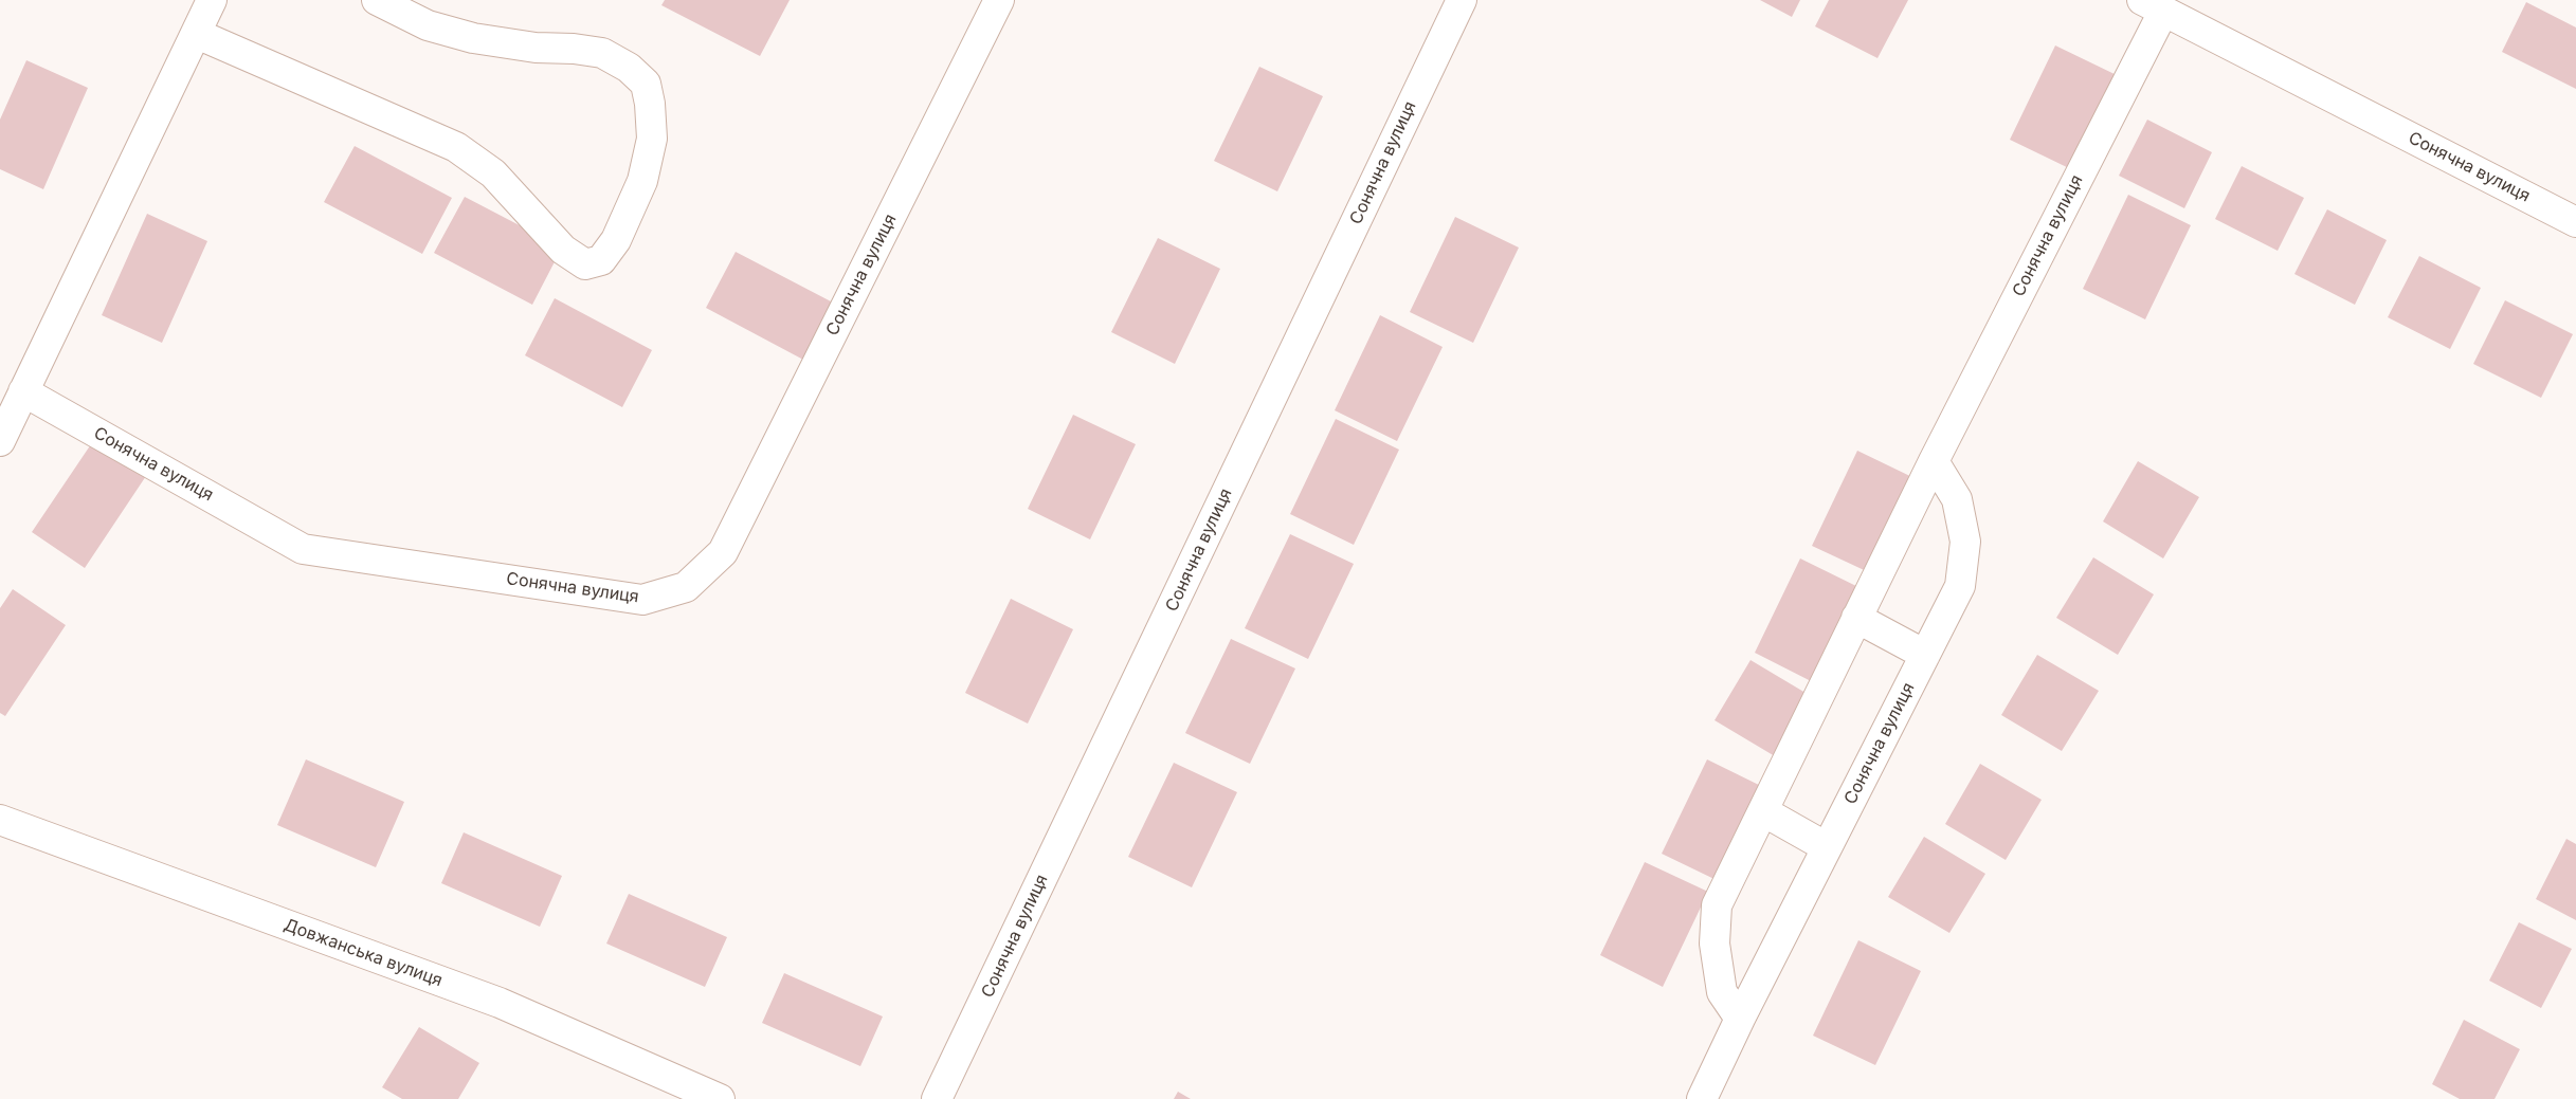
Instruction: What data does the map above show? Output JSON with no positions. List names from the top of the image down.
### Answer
{
  "streets": {
    "street": ["Сонячна вулиця", "Довжанська вулиця"]
  }
}
